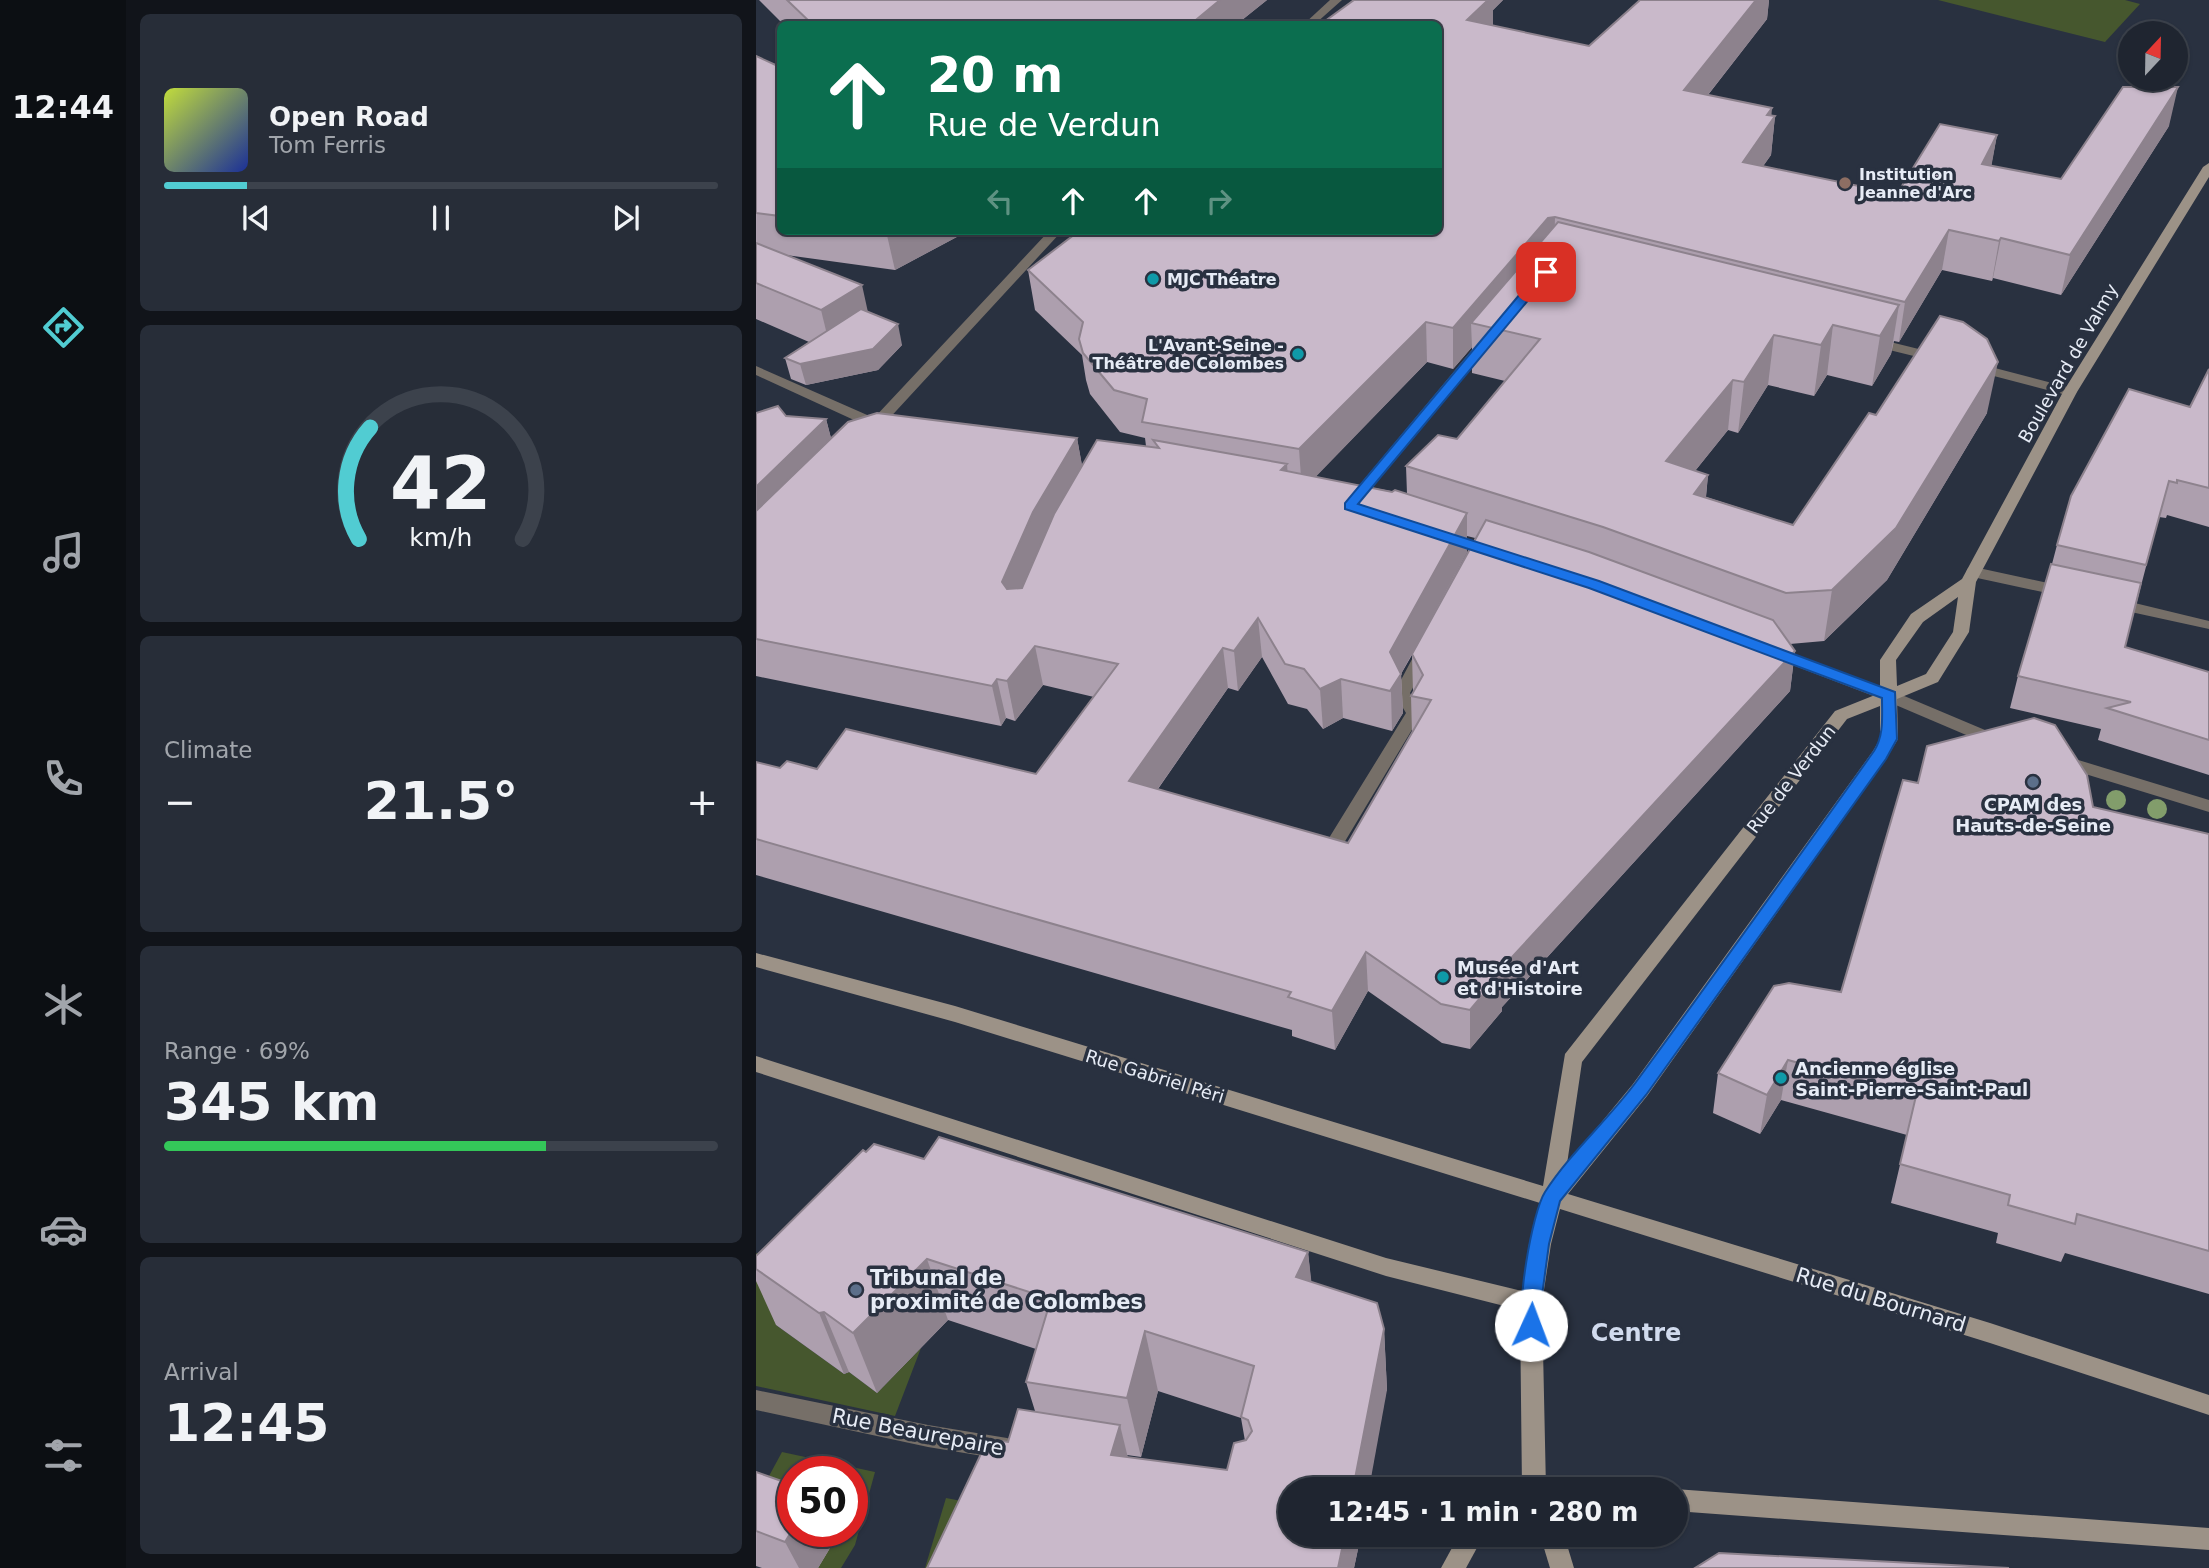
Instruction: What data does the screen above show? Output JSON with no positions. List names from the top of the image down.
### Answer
{
  "streets": {
    "main road": [
      "Boulevard de Valmy",
      "Rue de Verdun",
      "Rue Gabriel Péri",
      "Rue du Bournard"
    ],
    "street": ["Rue Beaurepaire"]
  },
  "crossings": [
    ["Boulevard de Valmy", "Rue de Verdun"],
    ["Rue de Verdun", "Rue Gabriel Péri"],
    ["Rue de Verdun", "Rue du Bournard"],
    ["Rue Gabriel Péri", "Rue du Bournard"]
  ],
  "districts": ["Centre"],
  "places": [
    "Institution Jeanne d'Arc",
    "MJC Théatre",
    "L'Avant-Seine - Théâtre de Colombes",
    "CPAM des Hauts-de-Seine",
    "Musée d'Art et d'Histoire",
    "Ancienne église Saint-Pierre-Saint-Paul",
    "Tribunal de proximité de Colombes"
  ],
  "north": "top",
  "page": {
    "tabs": "12:44",
    "turn": ["20 m", "Rue de Verdun"],
    "song": ["Open Road", "Tom Ferris"],
    "tile": [
      "Climate",
      ["Range · 69%", "345 km"],
      ["Arrival", "12:45"]
    ],
    "heat": ["−", "21.5°", "+"],
    "limit": "50",
    "trip": "12:45 · 1 min · 280 m",
    "gauge": ["42", "km/h"]
  }
}
